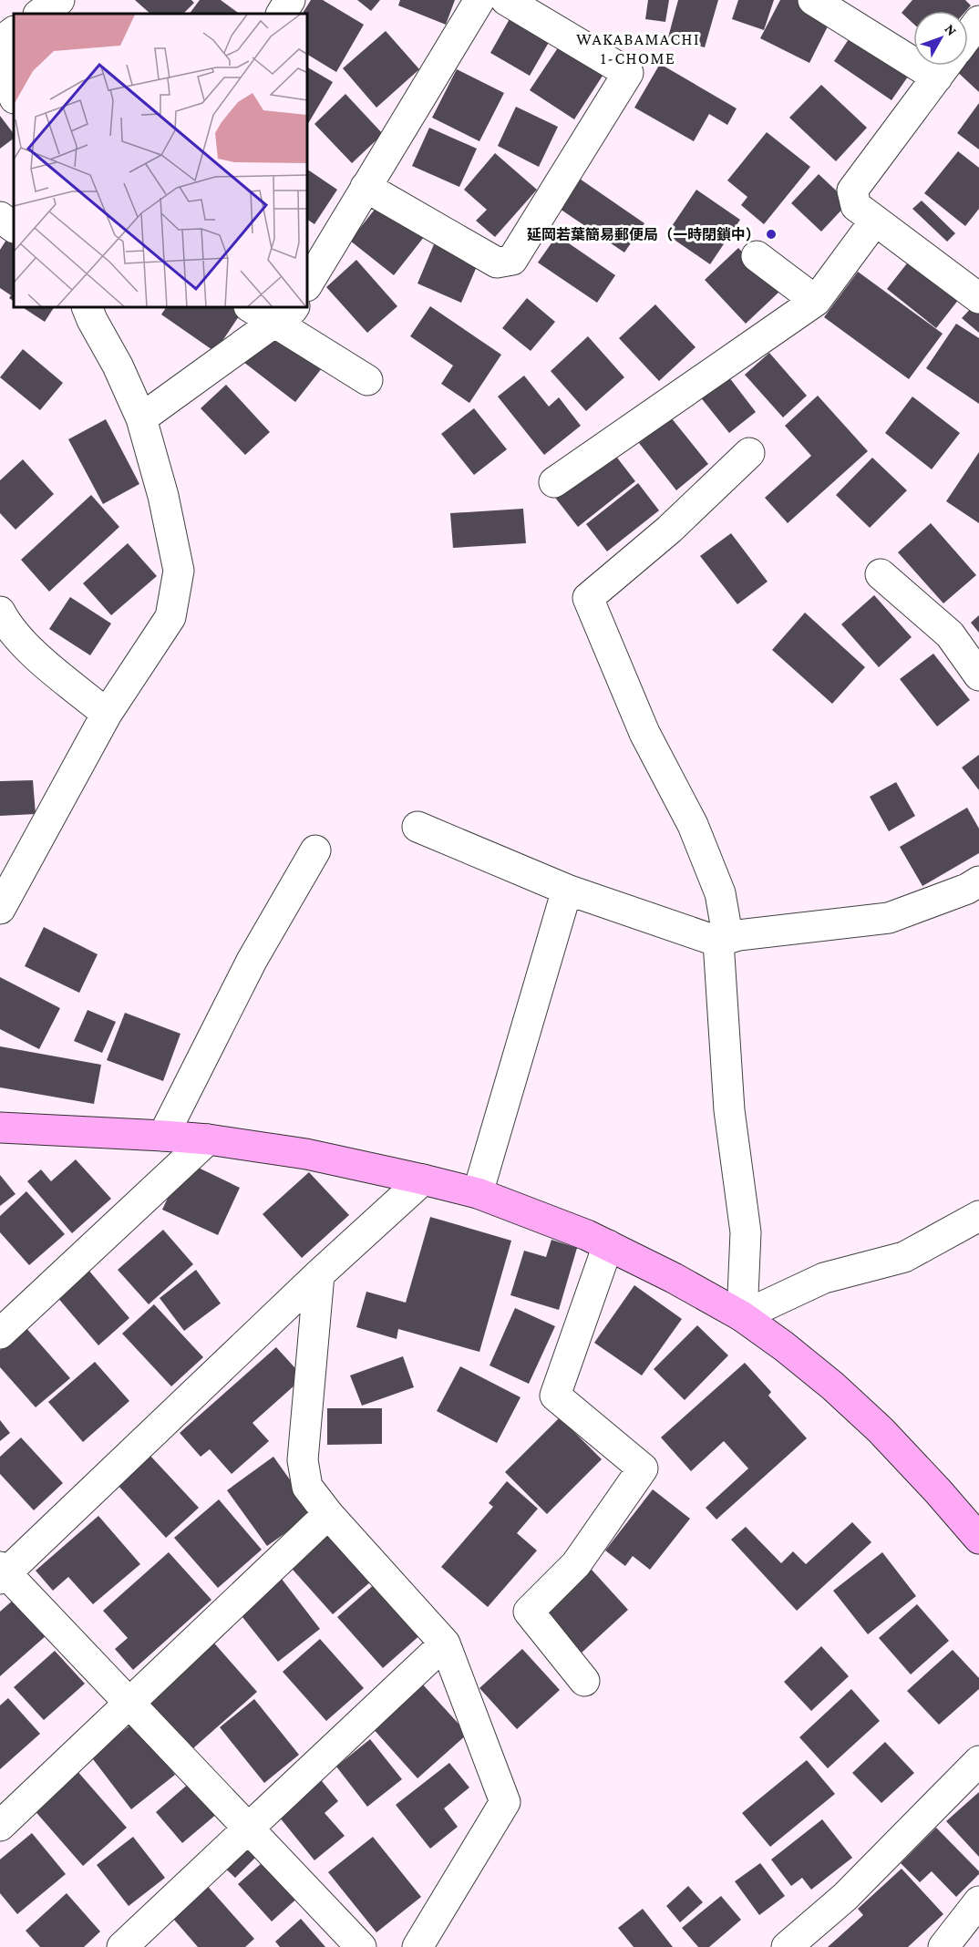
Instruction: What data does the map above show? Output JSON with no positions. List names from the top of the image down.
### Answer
{
  "districts": ["WAKABAMACHI 1-CHOME"],
  "places": ["延岡若葉簡易郵便局（一時閉鎖中）"],
  "north": "top right"
}
